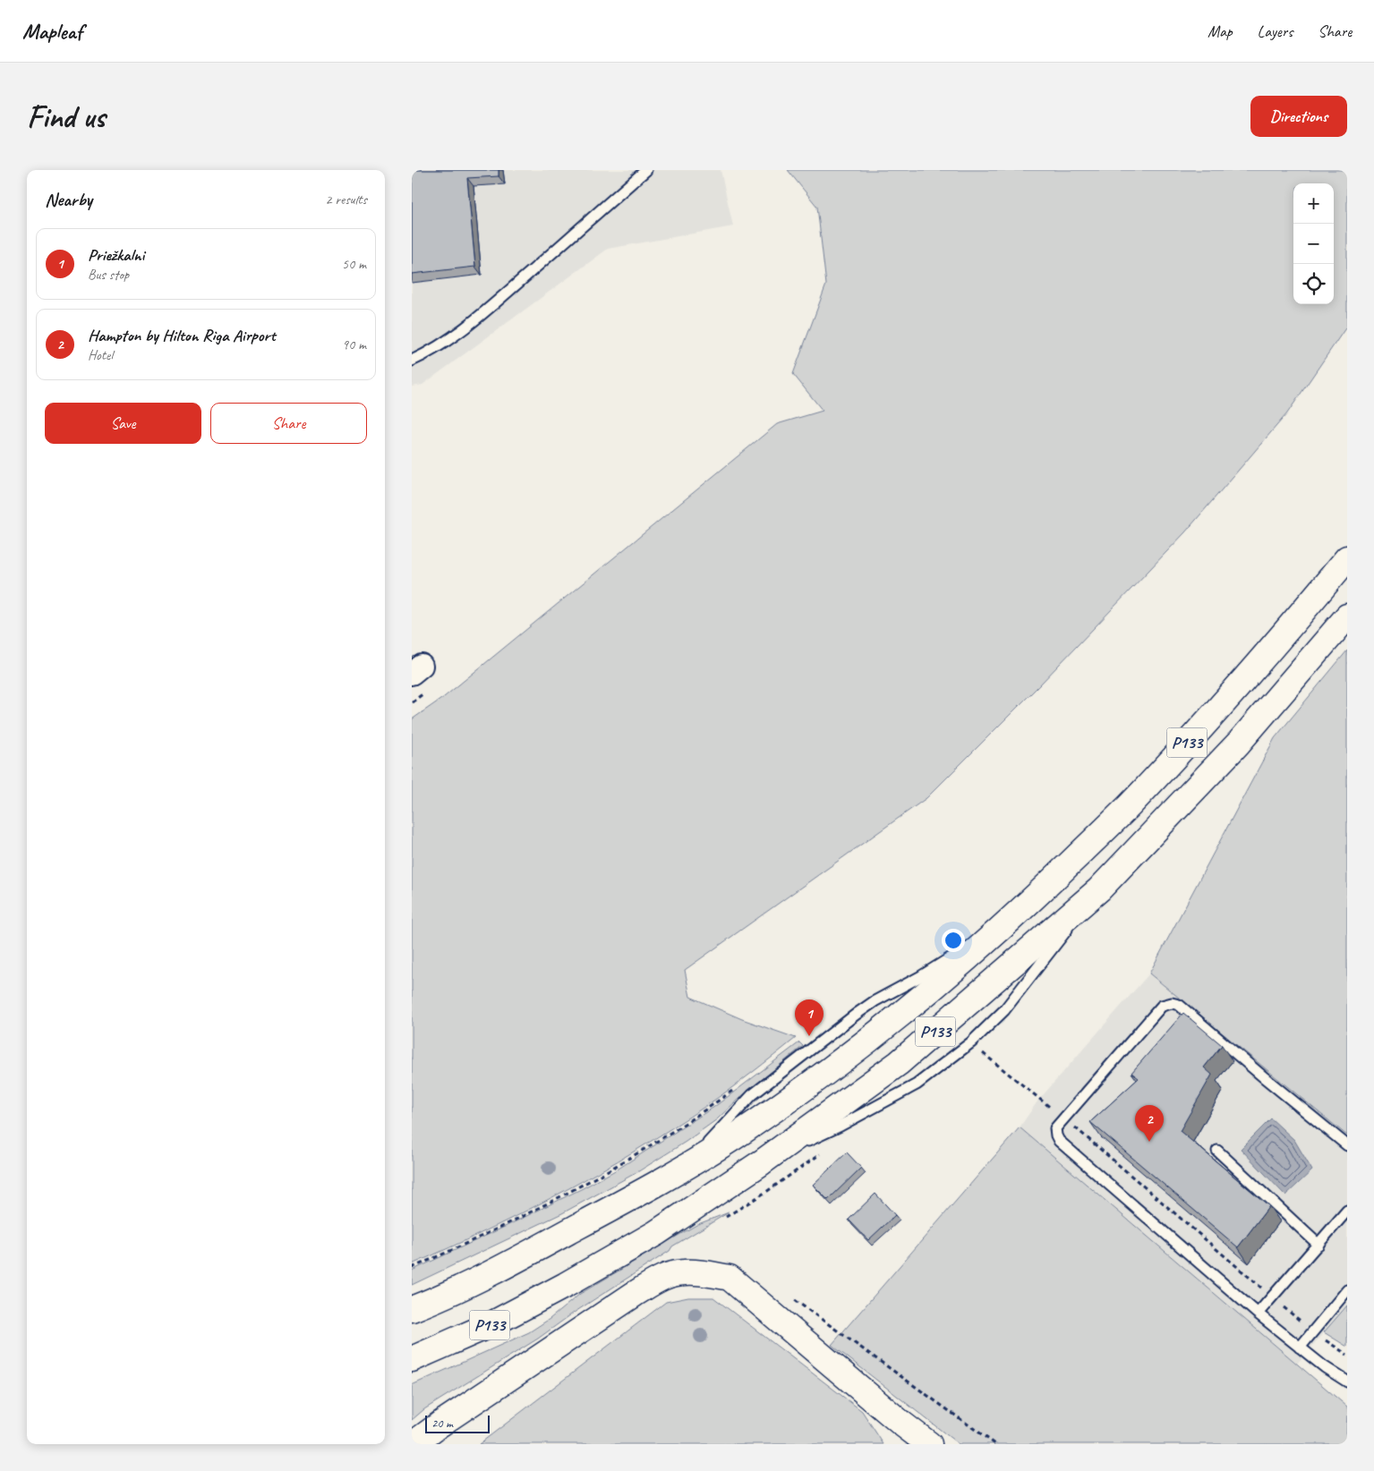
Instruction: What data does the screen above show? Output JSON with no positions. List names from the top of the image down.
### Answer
{
  "streets": {
    "main road": ["P133"]
  },
  "scale_bar": "20 m",
  "page": {
    "header": "Mapleaf",
    "nav": ["Map", "Layers", "Share"],
    "buttons": [
      "Directions",
      ["Save", "Share"]
    ],
    "title": "Find us",
    "heading": ["Nearby", "2 results"],
    "map_buttons": ["+", "−"],
    "list": [
      {
        "mark": "1",
        "name": "Priežkalni",
        "note": "Bus stop",
        "value": "50 m"
      },
      {
        "mark": "2",
        "name": "Hampton by Hilton Riga Airport",
        "note": "Hotel",
        "value": "90 m"
      }
    ],
    "pins": ["1", "2"],
    "scale": "20 m"
  }
}
